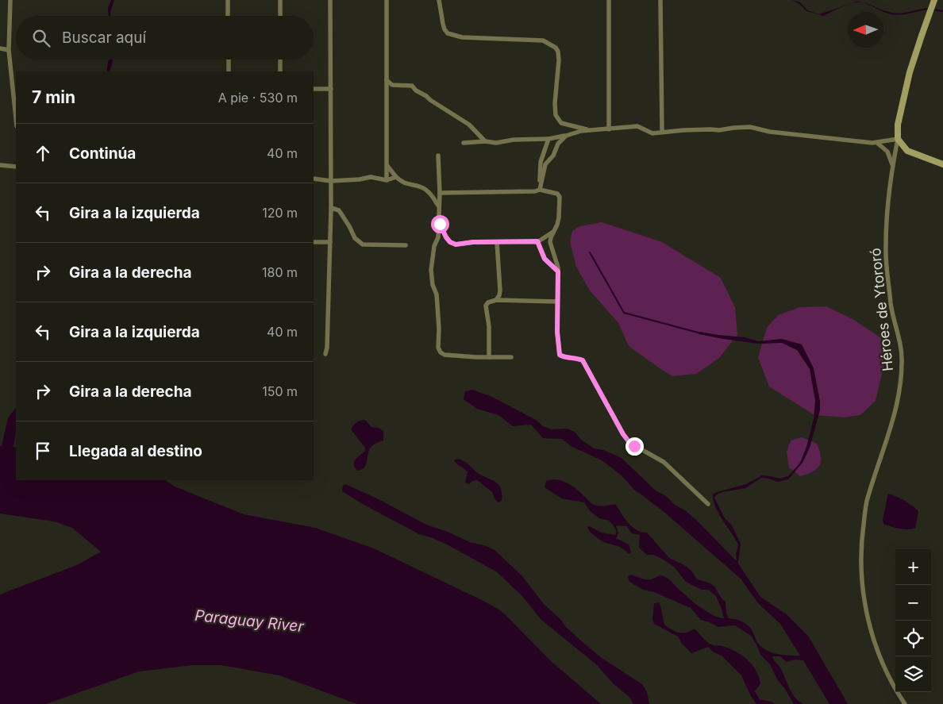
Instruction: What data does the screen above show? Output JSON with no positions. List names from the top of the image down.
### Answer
{
  "streets": {
    "main road": ["Héroes de Ytororó"]
  },
  "water": ["Paraguay River"],
  "north": "left",
  "page": {
    "search": "Buscar aquí",
    "heading": ["7 min", "A pie · 530 m"],
    "list": [
      ["Continúa", "40 m"],
      ["Gira a la izquierda", "120 m"],
      ["Gira a la derecha", "180 m"],
      ["Gira a la izquierda", "40 m"],
      ["Gira a la derecha", "150 m"],
      "Llegada al destino"
    ],
    "map_buttons": ["+", "−"]
  }
}
